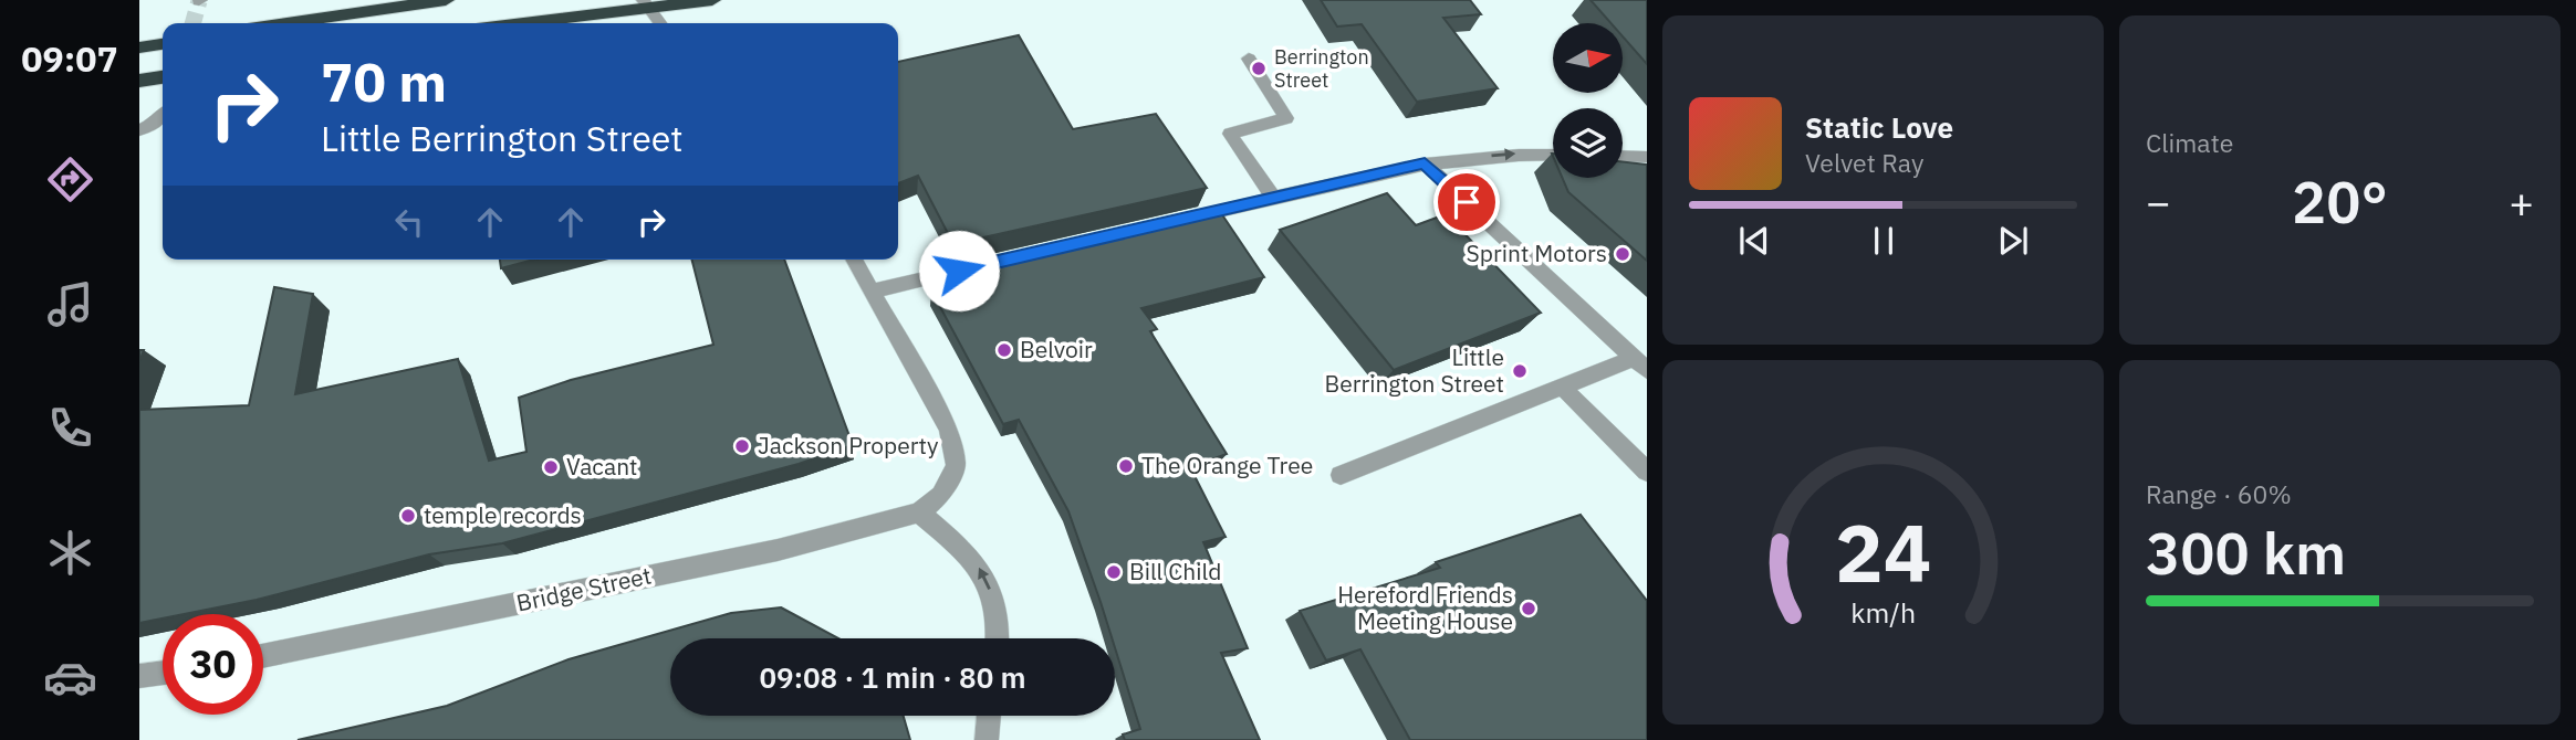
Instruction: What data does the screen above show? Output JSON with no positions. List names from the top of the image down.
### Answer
{
  "streets": {
    "street": ["Bridge Street"]
  },
  "places": [
    "Berrington Street",
    "Sprint Motors",
    "Belvoir",
    "Little Berrington Street",
    "Jackson Property",
    "The Orange Tree",
    "Vacant",
    "temple records",
    "Bill Child",
    "Hereford Friends Meeting House"
  ],
  "north": "right",
  "page": {
    "tabs": "09:07",
    "tile": [
      "Climate",
      ["Range · 60%", "300 km"]
    ],
    "turn": ["70 m", "Little Berrington Street"],
    "song": ["Static Love", "Velvet Ray"],
    "heat": ["−", "20°", "+"],
    "limit": "30",
    "trip": "09:08 · 1 min · 80 m",
    "gauge": ["24", "km/h"]
  }
}
